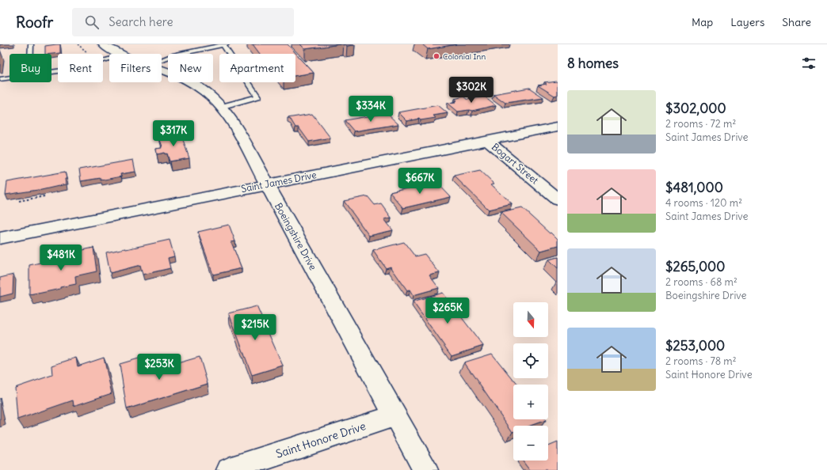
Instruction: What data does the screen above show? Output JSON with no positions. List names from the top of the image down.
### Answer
{
  "streets": {
    "street": [
      "Bogart Street",
      "Saint James Drive",
      "Boeingshire Drive",
      "Saint Honore Drive"
    ]
  },
  "crossings": [
    ["Bogart Street", "Saint James Drive"],
    ["Saint James Drive", "Boeingshire Drive"],
    ["Boeingshire Drive", "Saint Honore Drive"]
  ],
  "places": ["Colonial Inn"],
  "north": "bottom",
  "page": {
    "header": "Roofr",
    "search": "Search here",
    "nav": ["Map", "Layers", "Share"],
    "heading": "8 homes",
    "chip": [
      "Buy",
      "Rent",
      "Filters",
      "New",
      "Apartment"
    ],
    "price": [
      "$302K",
      "$334K",
      "$317K",
      "$667K",
      "$481K",
      "$265K",
      "$215K",
      "$253K"
    ],
    "list": [
      {
        "name": "$302,000",
        "note": "2 rooms · 72 m² · Saint James Drive"
      },
      {
        "name": "$481,000",
        "note": "4 rooms · 120 m² · Saint James Drive"
      },
      {
        "name": "$265,000",
        "note": "2 rooms · 68 m² · Boeingshire Drive"
      },
      {
        "name": "$253,000",
        "note": "2 rooms · 78 m² · Saint Honore Drive"
      }
    ],
    "map_buttons": ["+", "−"]
  }
}
